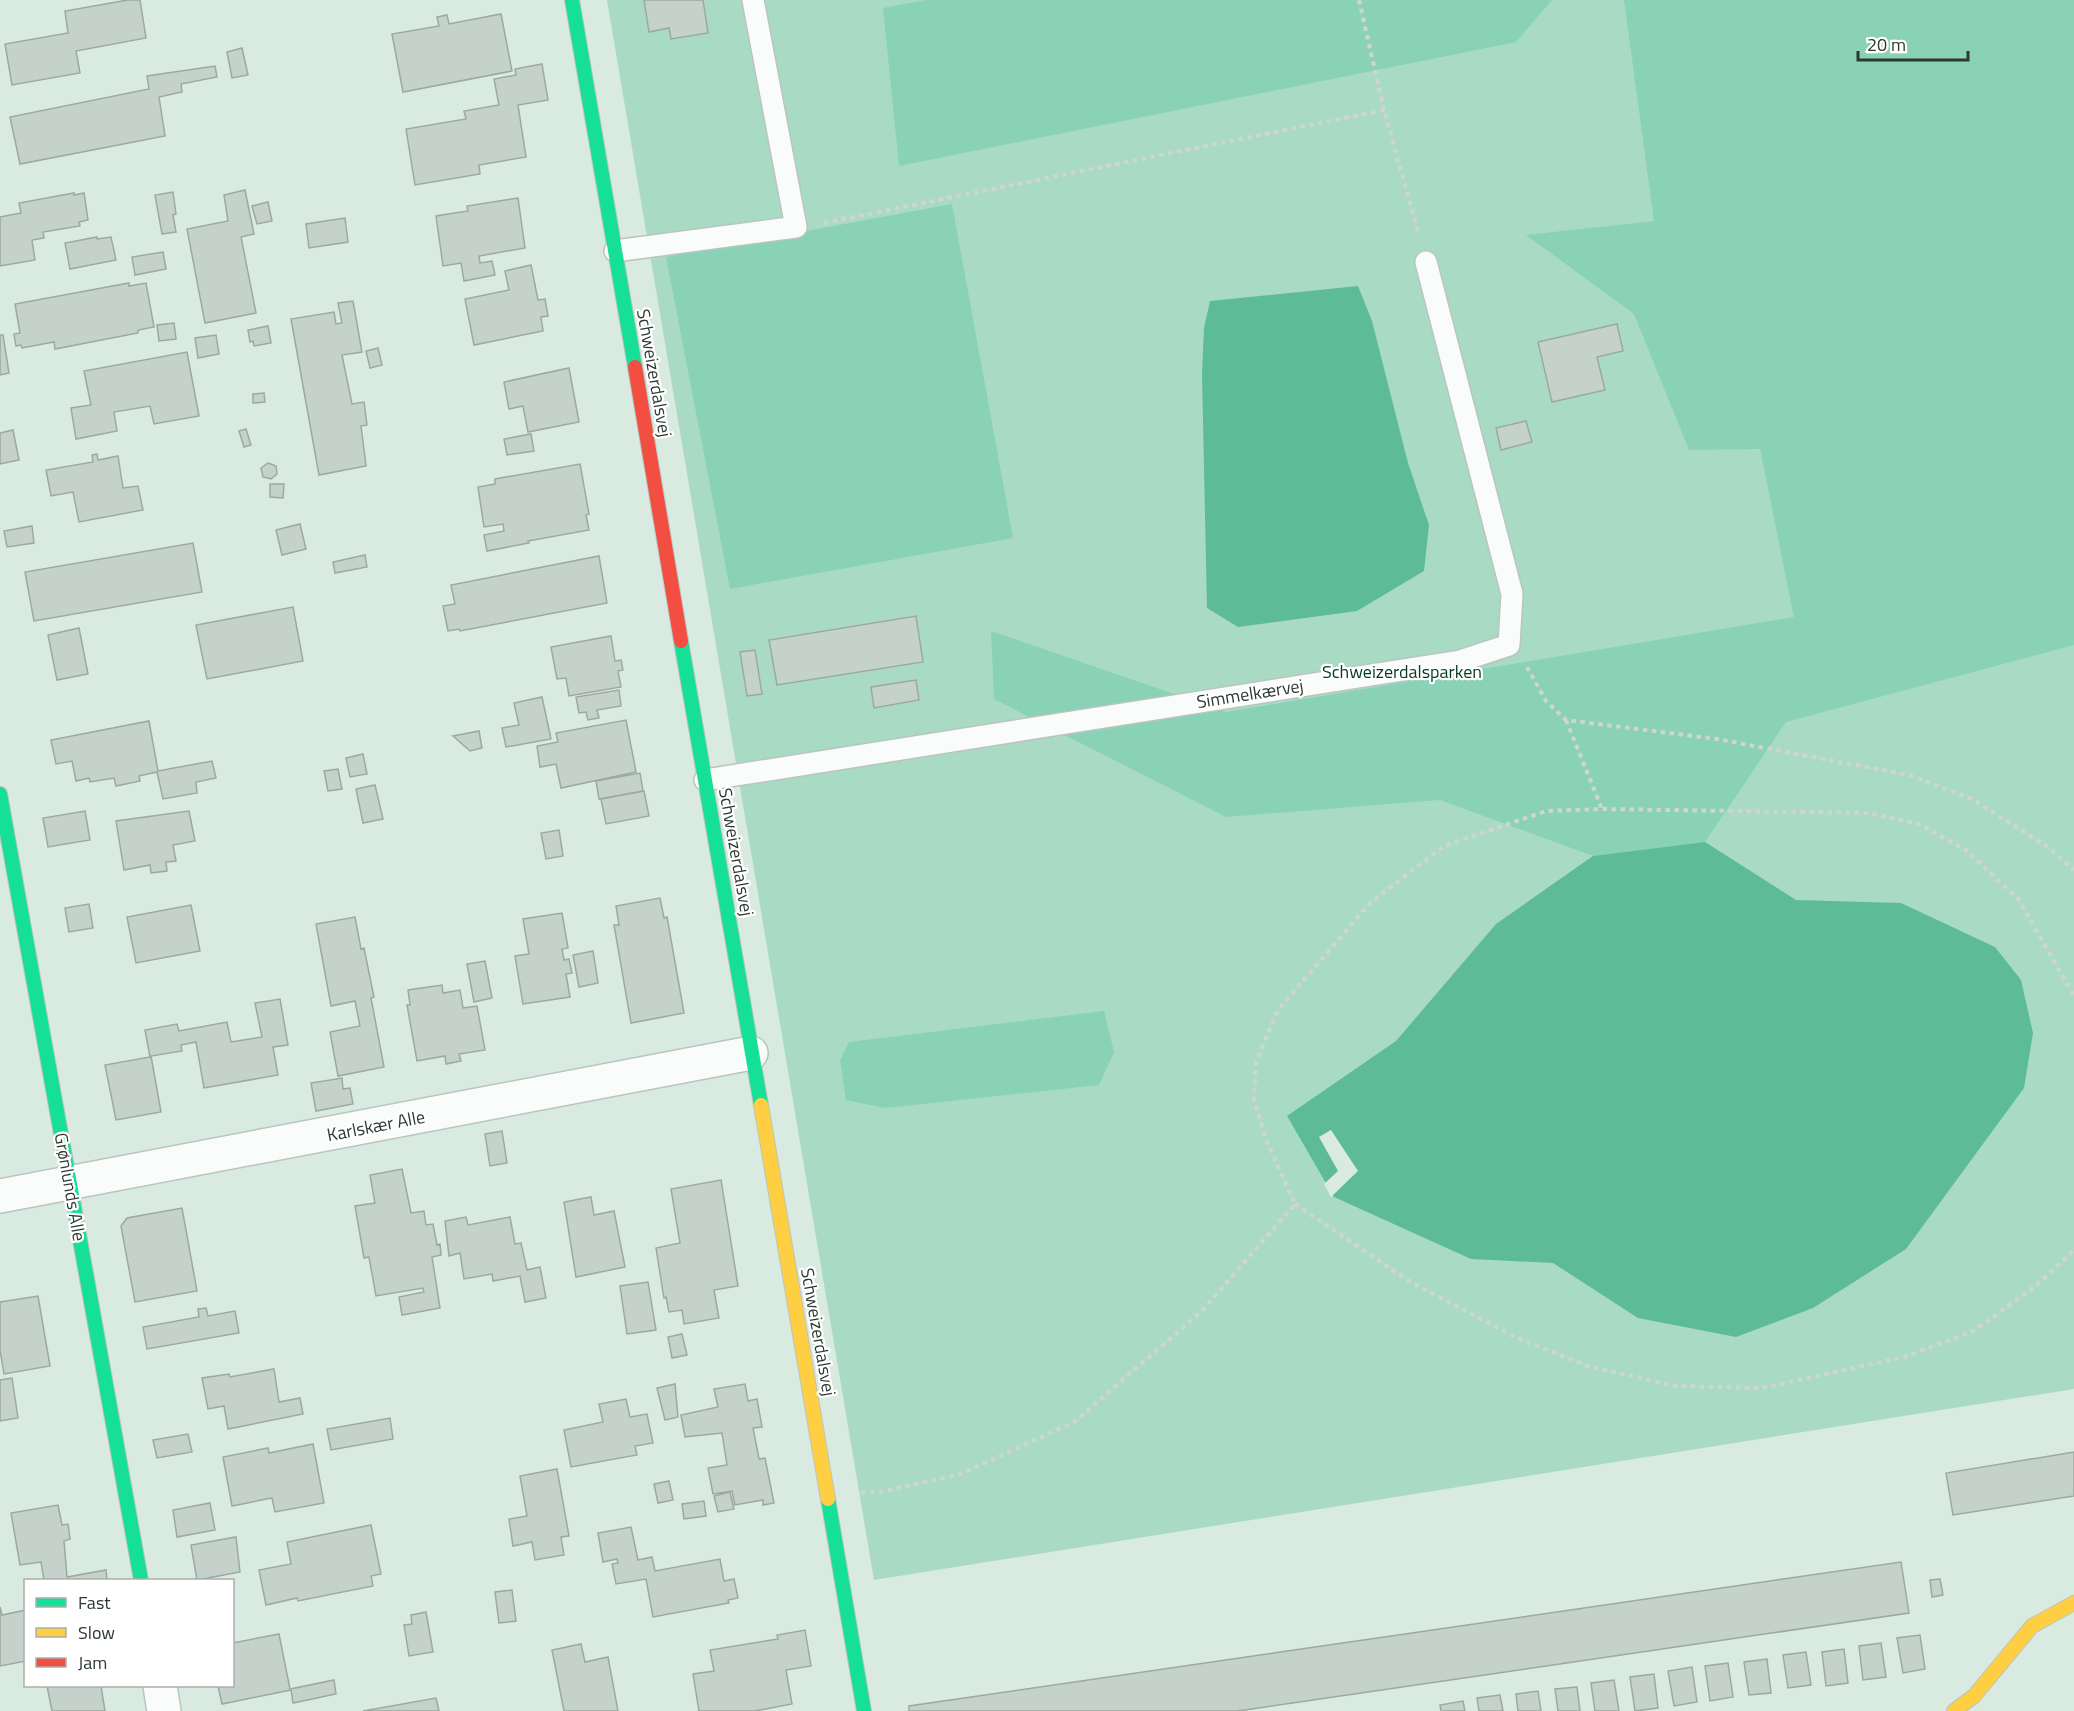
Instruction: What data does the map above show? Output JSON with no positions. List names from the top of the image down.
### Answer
{
  "streets": {
    "street": ["Schweizerdalsvej", "Karlskær Alle", "Grønlunds Alle"],
    "lane": ["Simmelkærvej"]
  },
  "crossings": [
    ["Schweizerdalsvej", "Simmelkærvej"],
    ["Schweizerdalsvej", "Karlskær Alle"],
    ["Karlskær Alle", "Grønlunds Alle"]
  ],
  "parks": ["Schweizerdalsparken"],
  "legend": ["Fast", "Slow", "Jam"],
  "scale_bar": "20 m"
}
